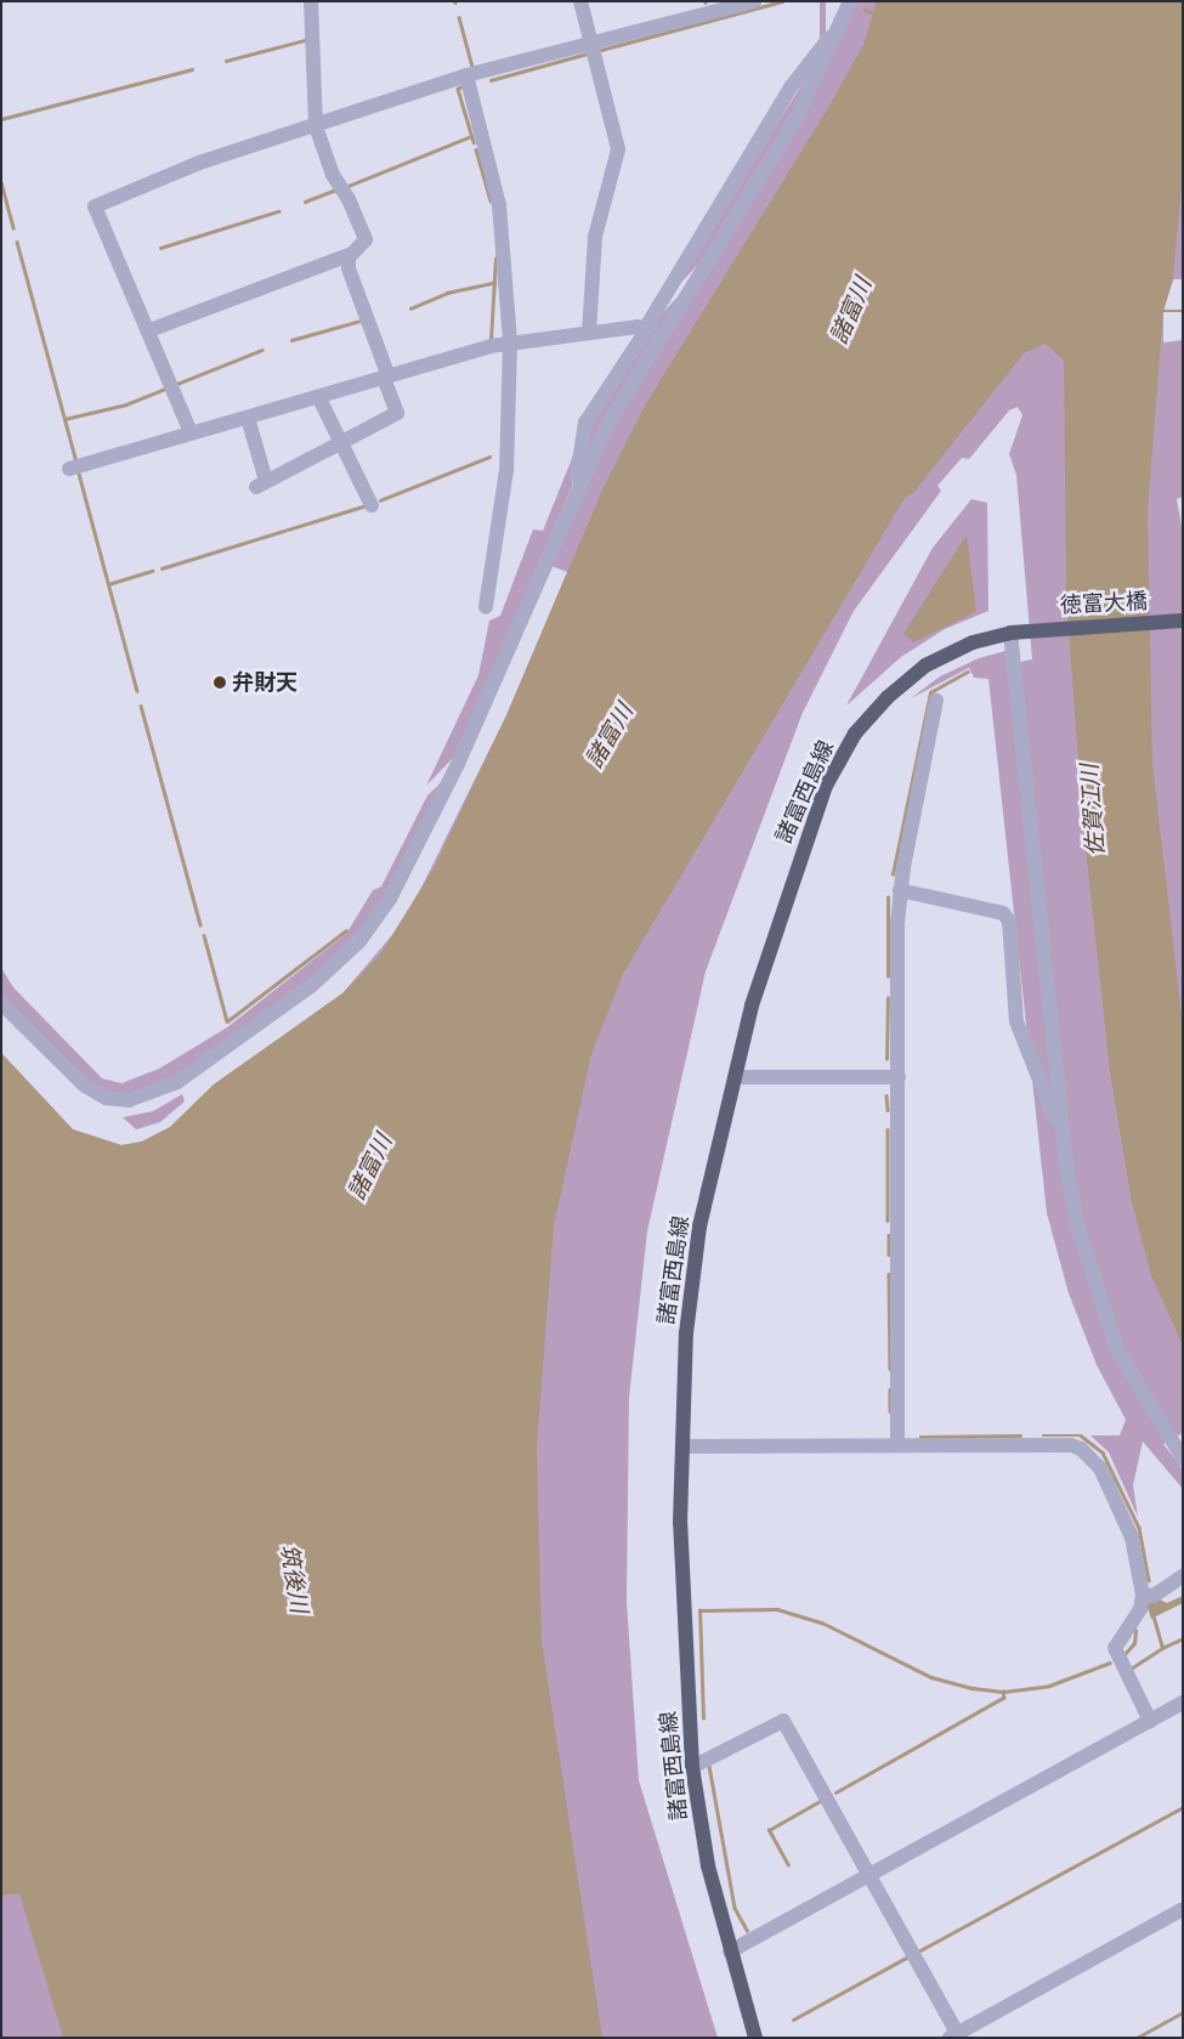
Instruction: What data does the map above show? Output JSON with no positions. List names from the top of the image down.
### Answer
{
  "streets": {
    "main road": ["徳富大橋", "諸富西島線"]
  },
  "crossings": [
    ["徳富大橋", "諸富西島線"]
  ],
  "water": ["諸富川", "佐賀江川", "筑後川"],
  "places": ["弁財天"]
}
